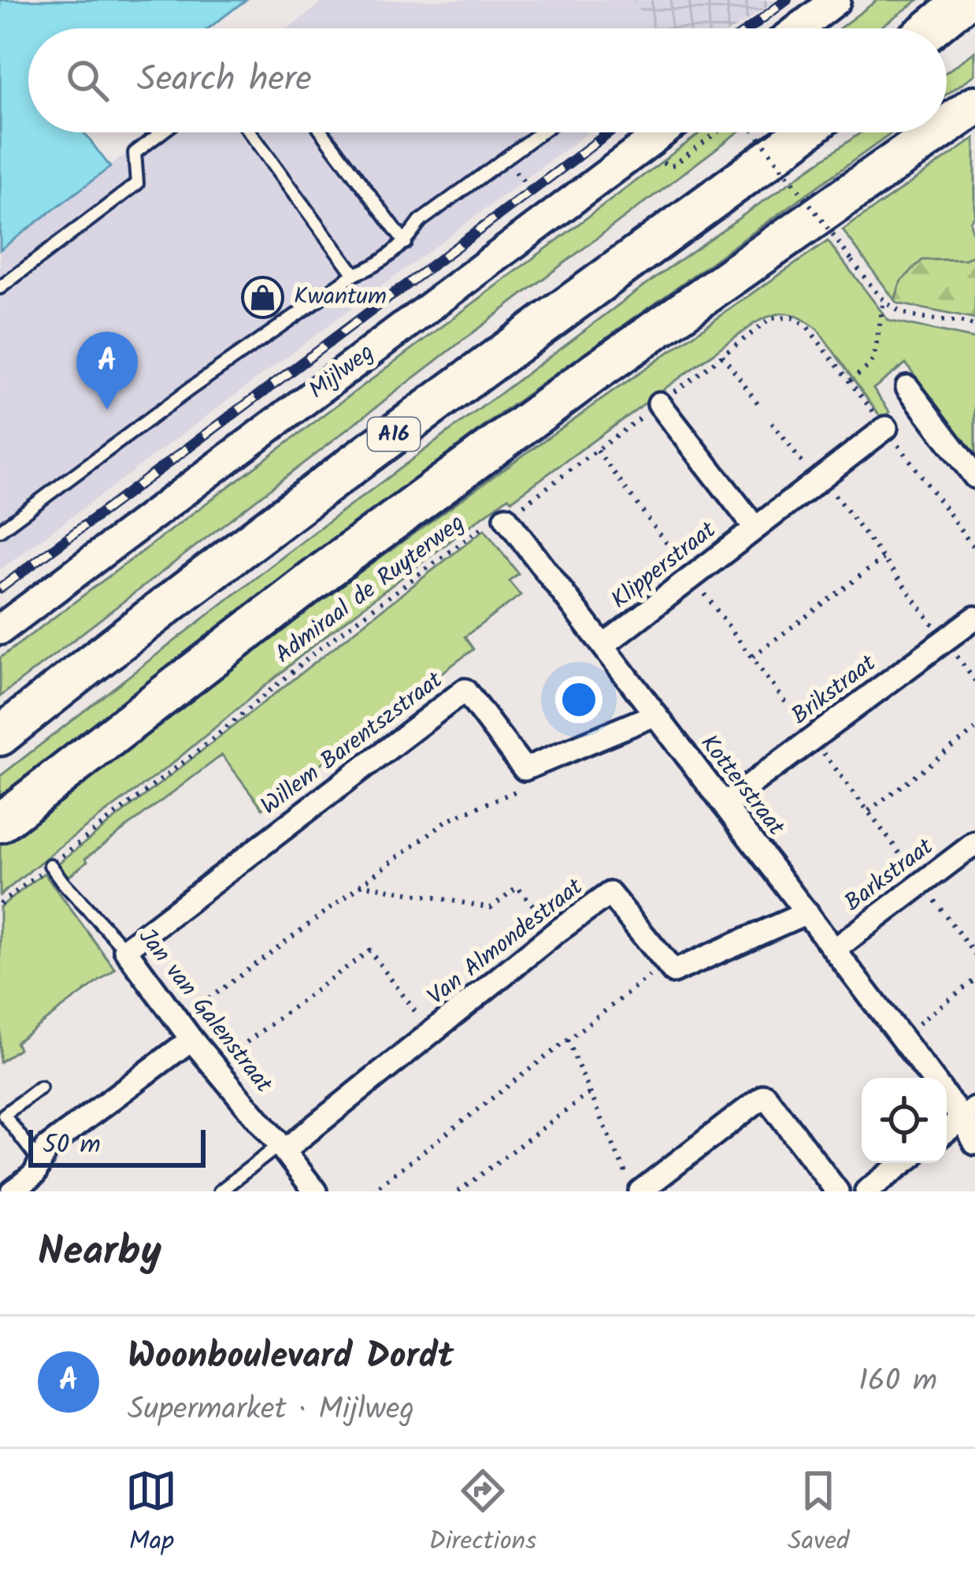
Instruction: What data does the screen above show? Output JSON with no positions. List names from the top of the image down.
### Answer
{
  "streets": {
    "highway": ["A16"],
    "main road": ["Mijlweg"],
    "street": [
      "Klipperstraat",
      "Brikstraat",
      "Willem Barentszstraat",
      "Kotterstraat",
      "Barkstraat",
      "Van Almondestraat",
      "Jan van Galenstraat"
    ],
    "path": ["Admiraal de Ruyterweg"]
  },
  "crossings": [
    ["Klipperstraat", "Admiraal de Ruyterweg"],
    ["Klipperstraat", "Kotterstraat"],
    ["Admiraal de Ruyterweg", "Kotterstraat"],
    ["Admiraal de Ruyterweg", "Jan van Galenstraat"],
    ["Brikstraat", "Kotterstraat"],
    ["Willem Barentszstraat", "Jan van Galenstraat"],
    ["Kotterstraat", "Barkstraat"],
    ["Van Almondestraat", "Jan van Galenstraat"]
  ],
  "places": {
    "shop": ["Kwantum"]
  },
  "scale_bar": "50 m",
  "page": {
    "search": "Search here",
    "pins": "A",
    "scale": "50 m",
    "heading": "Nearby",
    "list": [
      {
        "mark": "A",
        "name": "Woonboulevard Dordt",
        "note": "Supermarket · Mijlweg",
        "value": "160 m"
      }
    ],
    "nav": ["Map", "Directions", "Saved"]
  }
}
